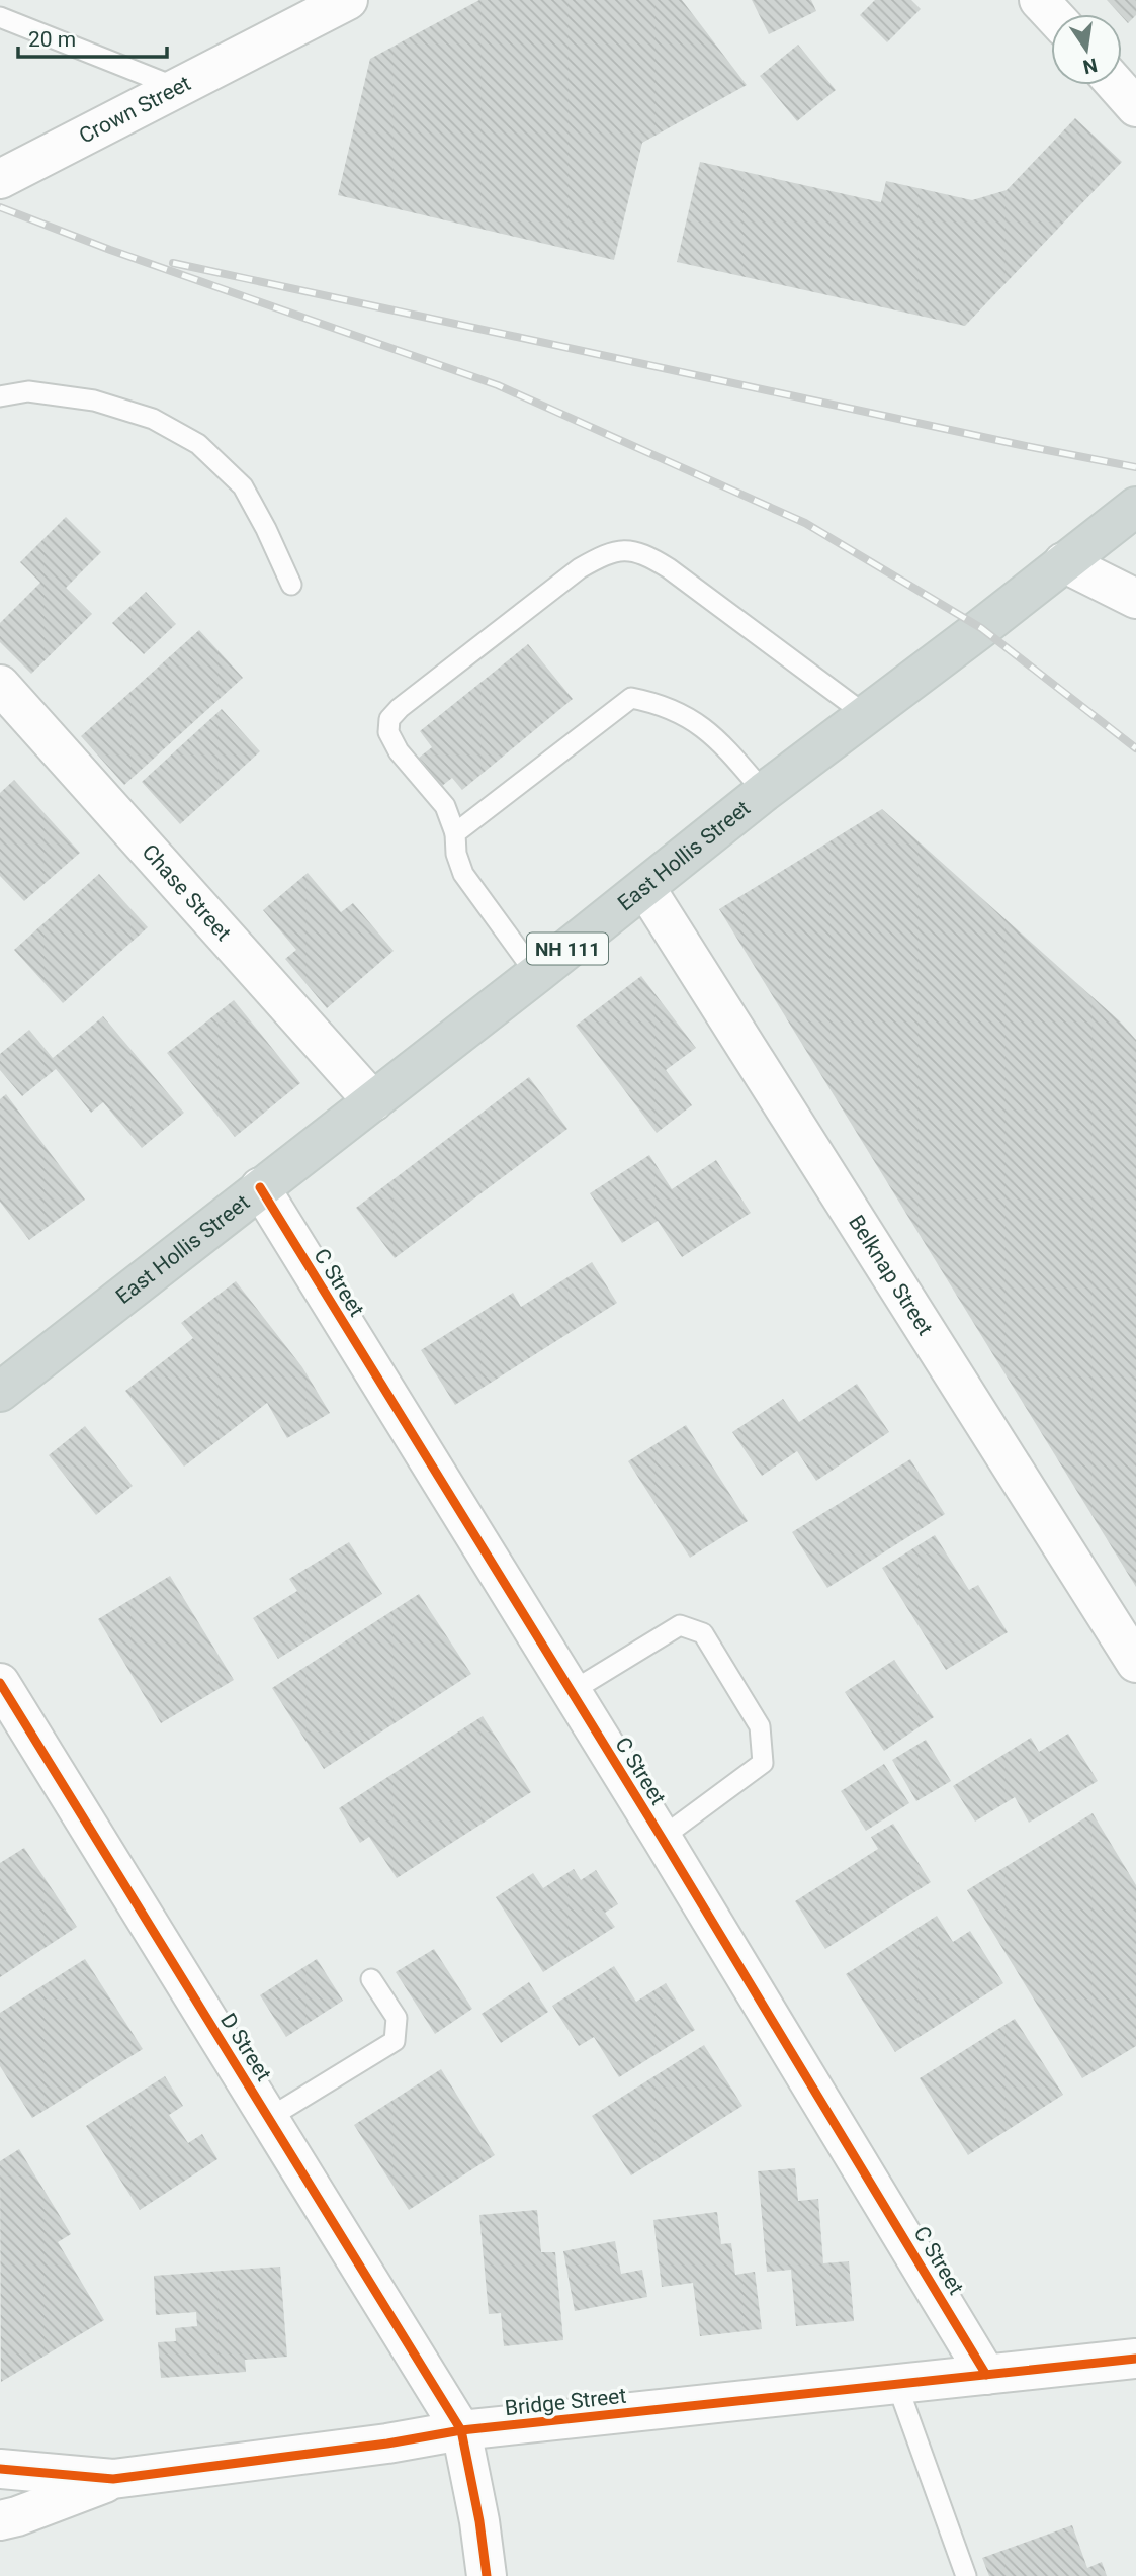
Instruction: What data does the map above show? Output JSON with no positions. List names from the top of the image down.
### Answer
{
  "streets": {
    "main road": ["East Hollis Street", "NH 111"],
    "street": [
      "Crown Street",
      "Chase Street",
      "Belknap Street",
      "C Street",
      "D Street",
      "Bridge Street"
    ]
  },
  "crossings": [
    ["East Hollis Street", "Chase Street"],
    ["East Hollis Street", "Belknap Street"],
    ["East Hollis Street", "C Street"],
    ["C Street", "Bridge Street"],
    ["D Street", "Bridge Street"]
  ],
  "scale_bar": "20 m",
  "north": "bottom"
}
